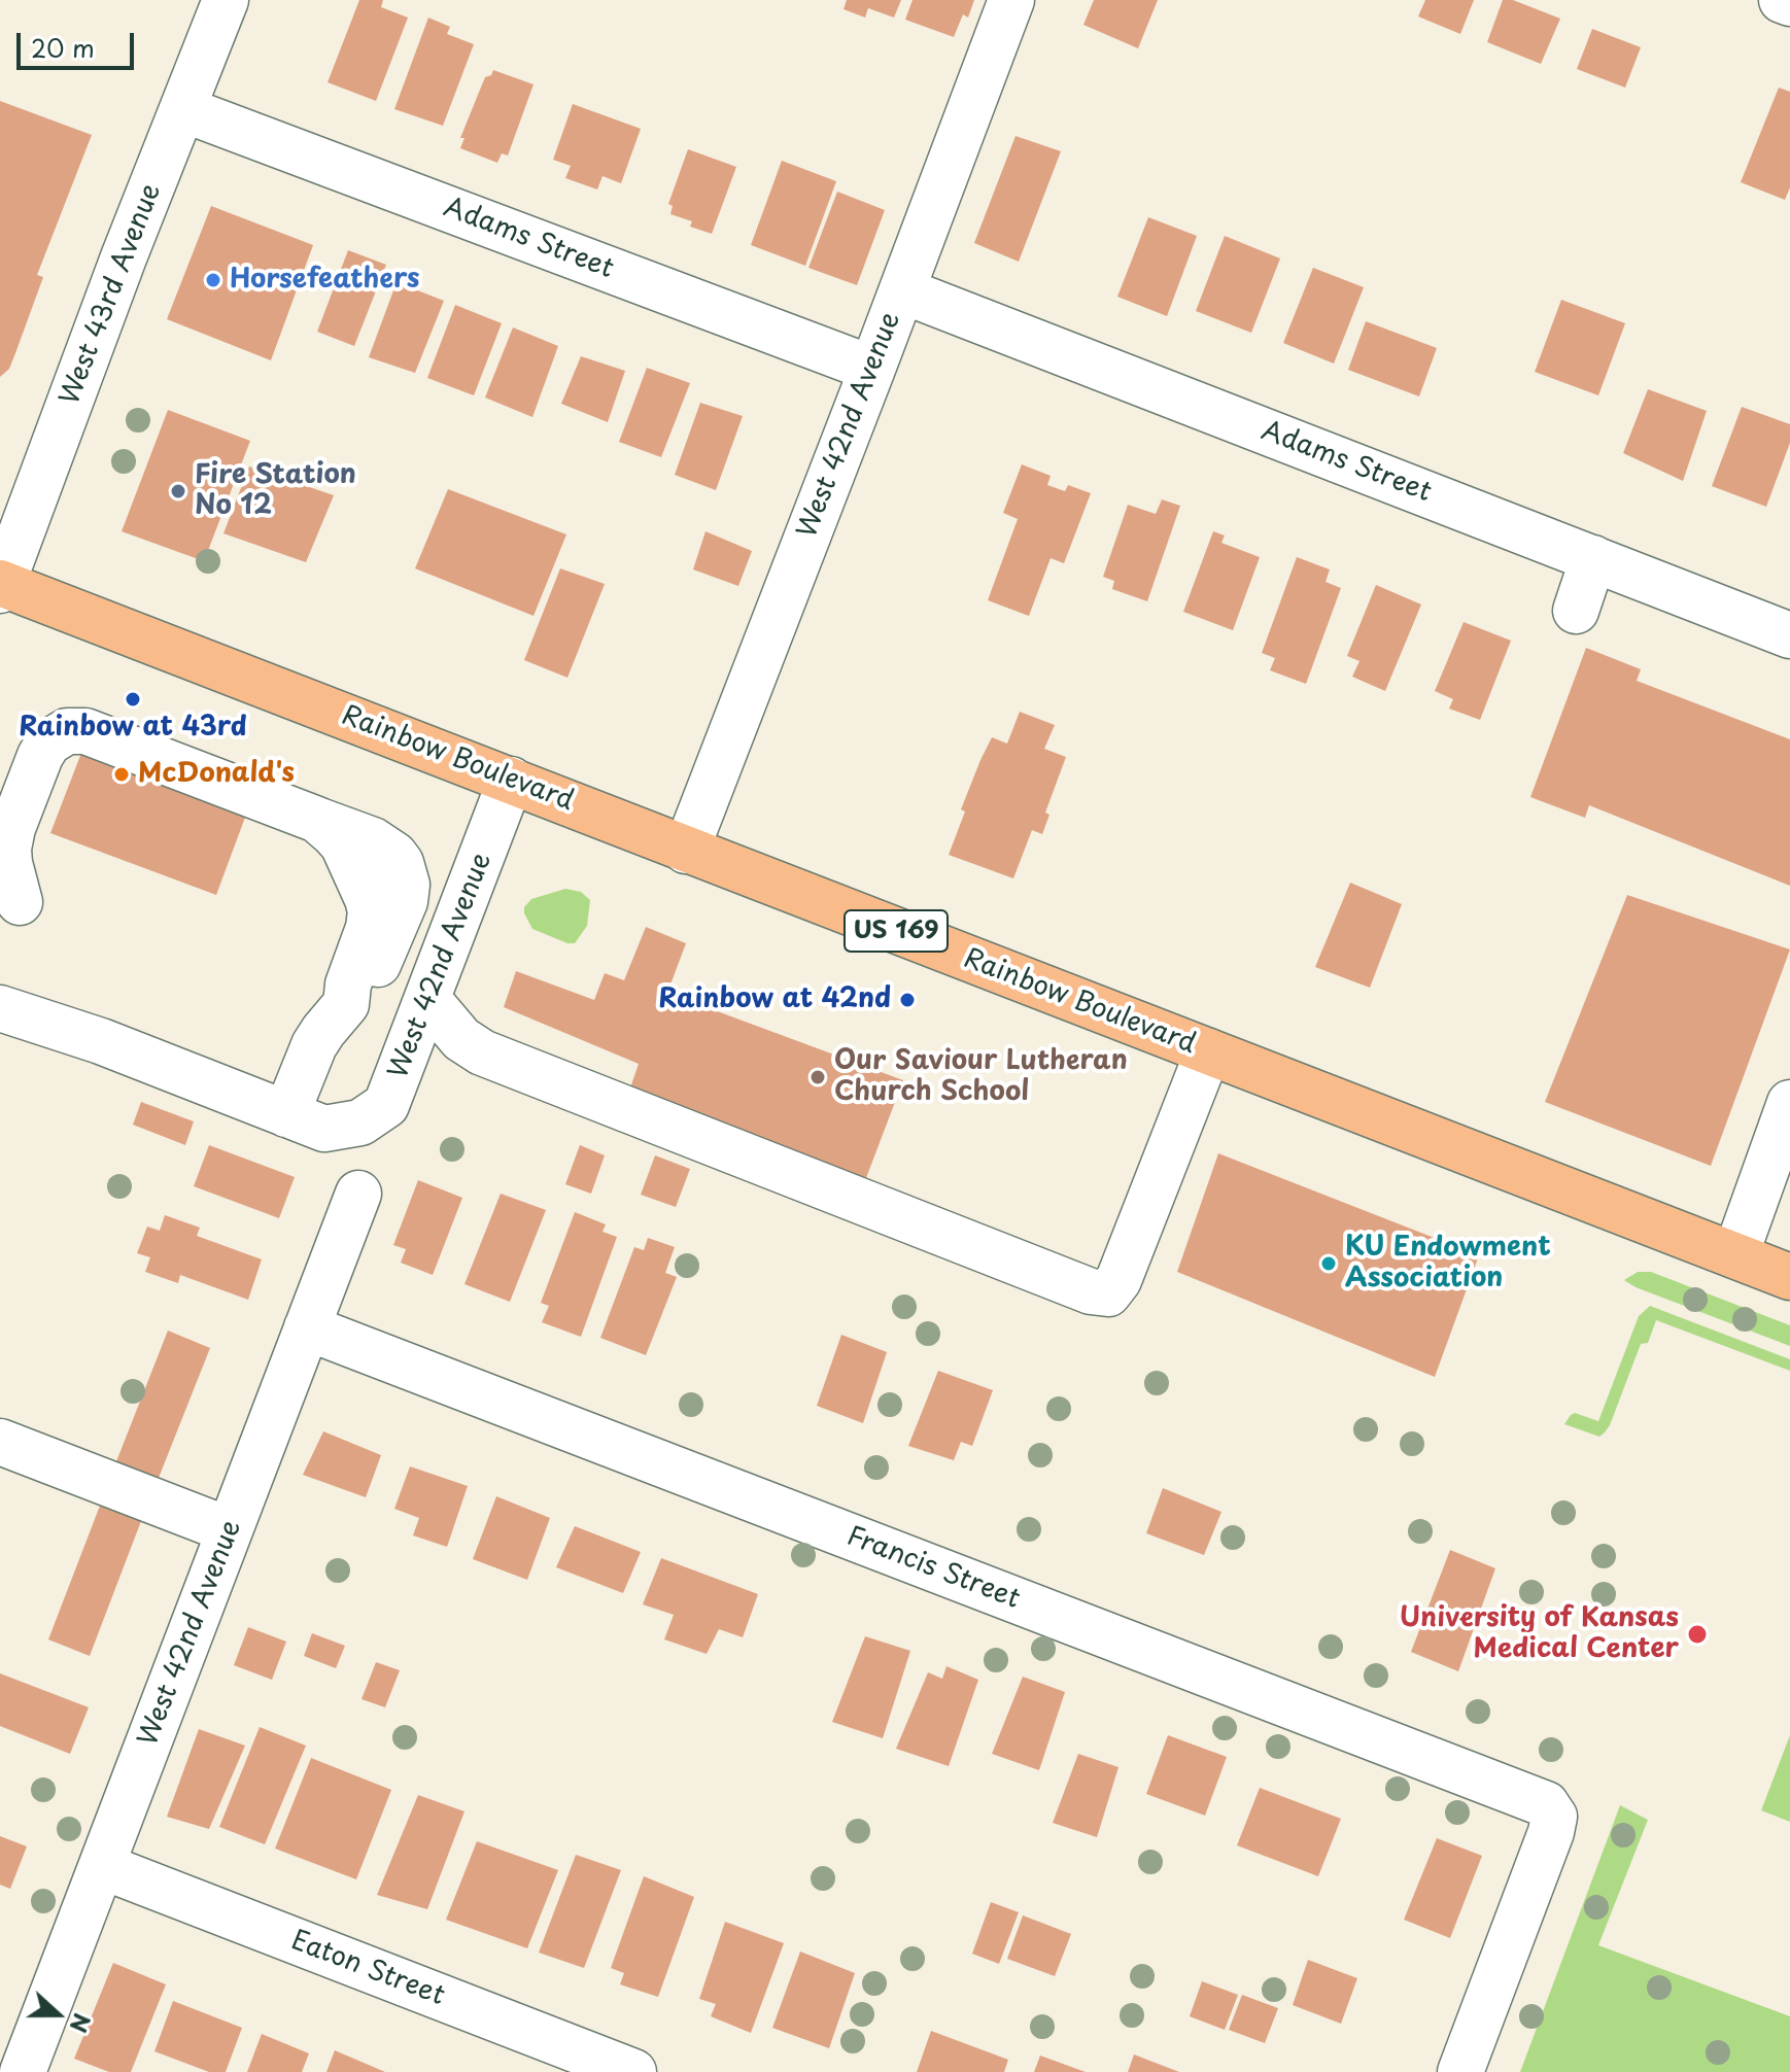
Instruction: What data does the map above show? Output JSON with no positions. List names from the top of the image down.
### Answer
{
  "streets": {
    "main road": ["Rainbow Boulevard", "US 169"],
    "street": [
      "Adams Street",
      "West 43rd Avenue",
      "West 42nd Avenue",
      "Francis Street",
      "Eaton Street"
    ]
  },
  "crossings": [
    ["Adams Street", "West 43rd Avenue"],
    ["Adams Street", "West 42nd Avenue"],
    ["West 43rd Avenue", "Rainbow Boulevard"],
    ["West 42nd Avenue", "Rainbow Boulevard"],
    ["West 42nd Avenue", "Francis Street"],
    ["West 42nd Avenue", "Eaton Street"]
  ],
  "places": [
    "Horsefeathers",
    "Fire Station No 12",
    "Rainbow at 43rd",
    "McDonald's",
    "Rainbow at 42nd",
    "Our Saviour Lutheran Church School",
    "KU Endowment Association",
    "University of Kansas Medical Center"
  ],
  "scale_bar": "20 m",
  "north": "right"
}
